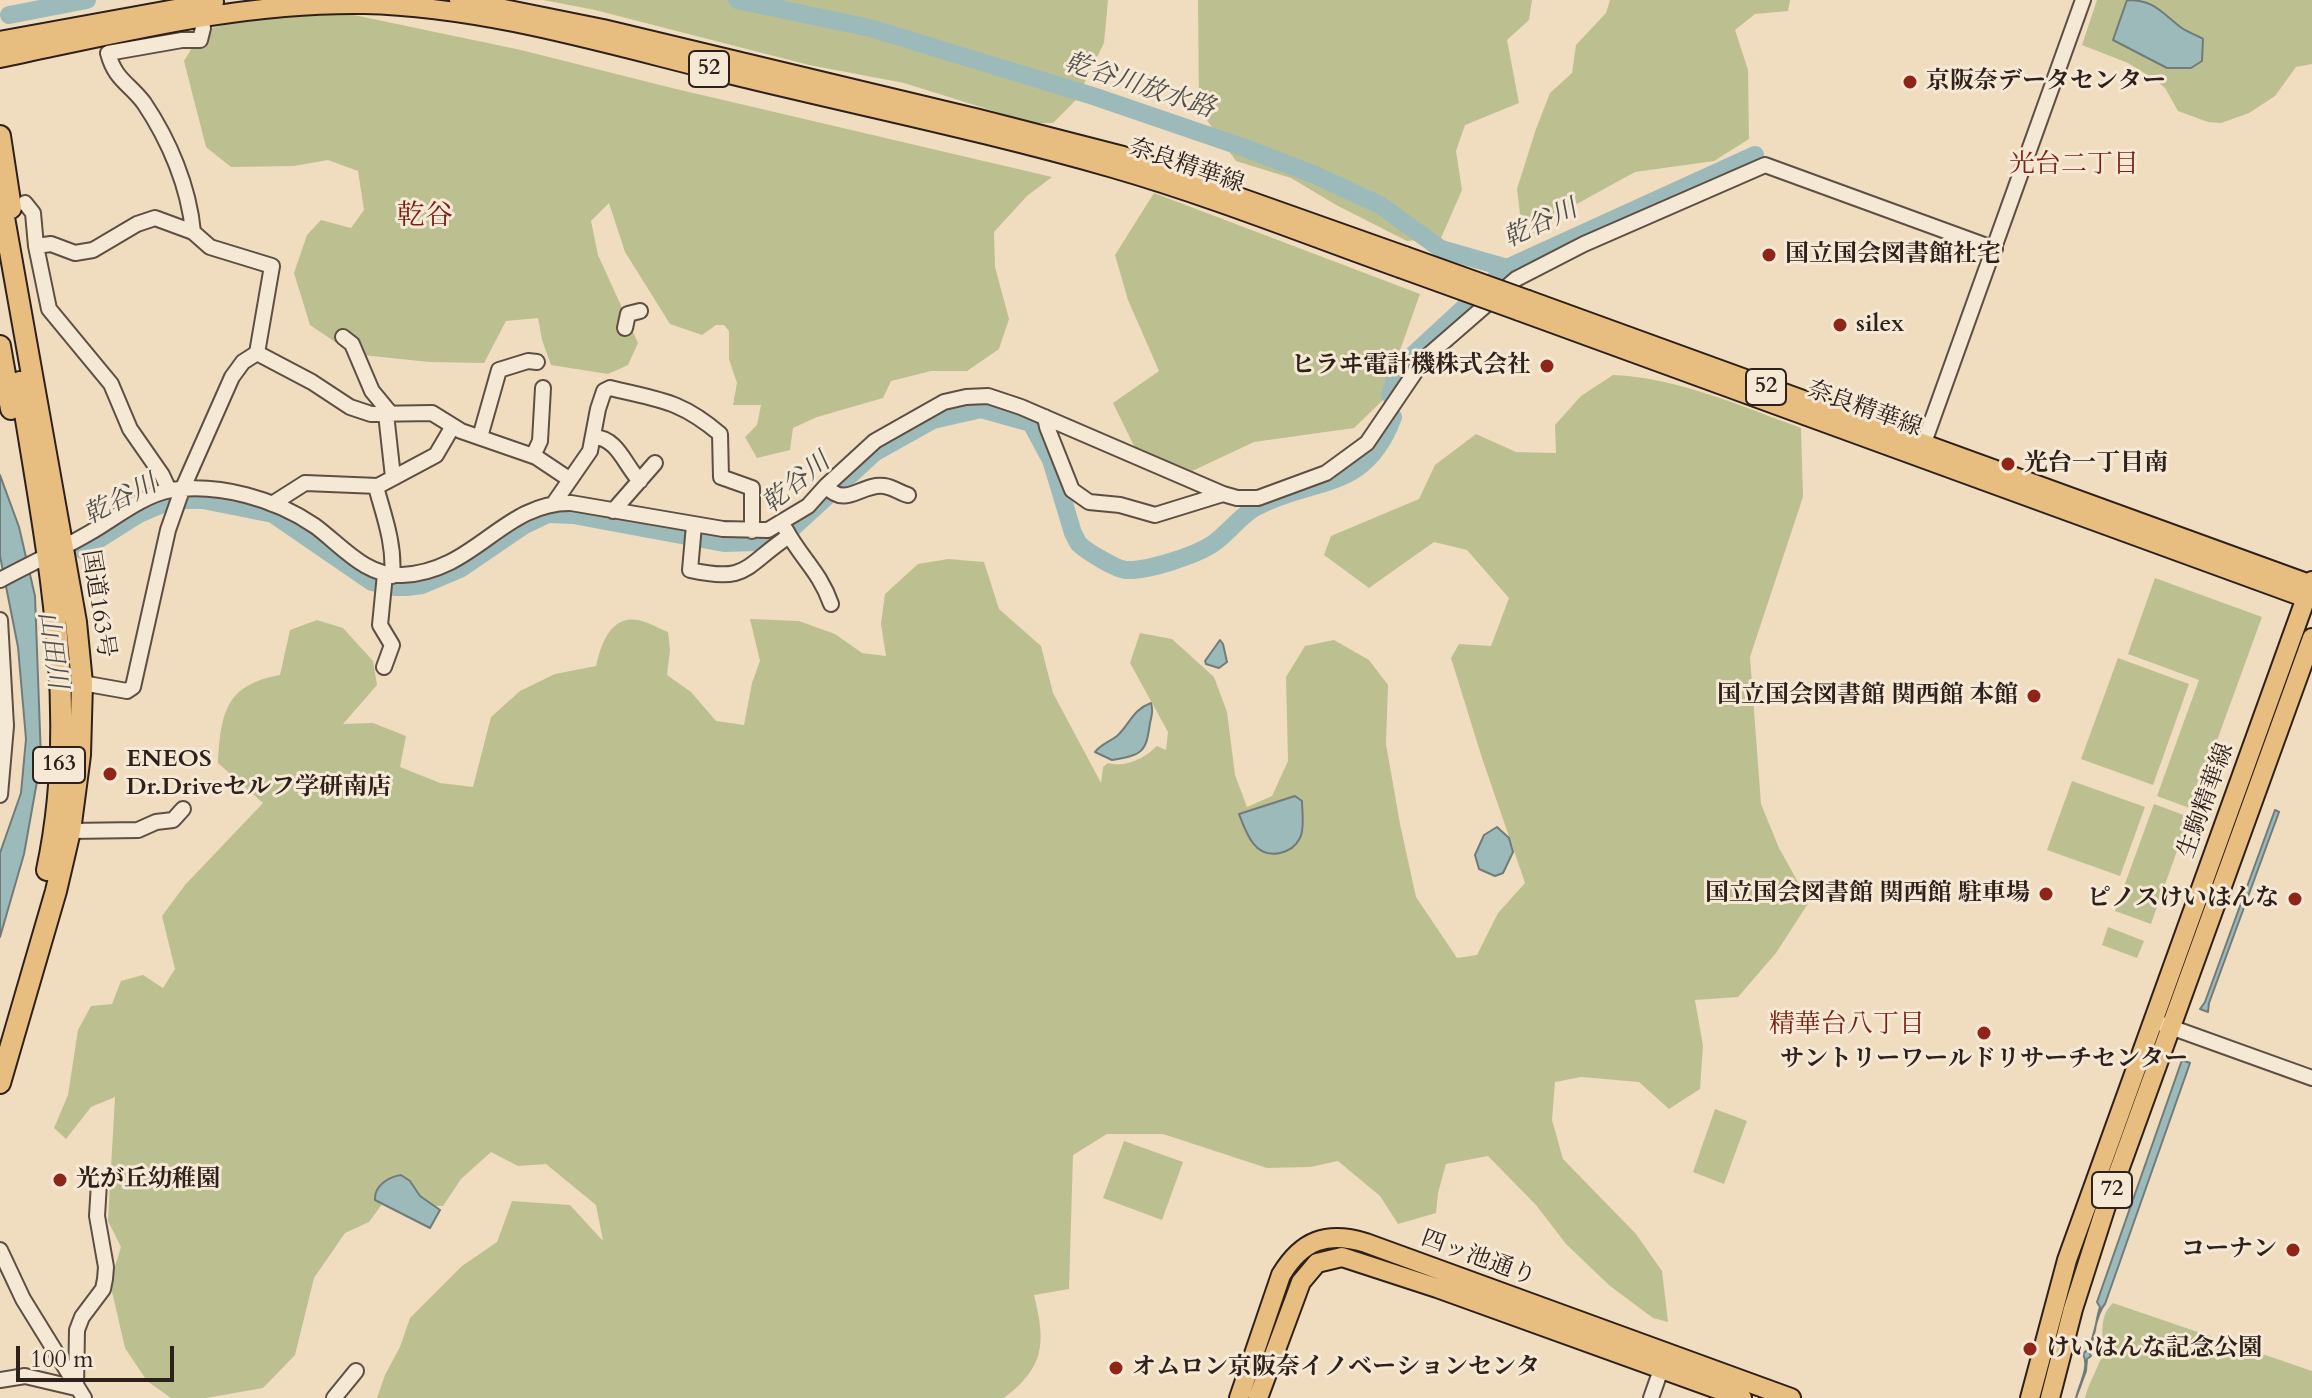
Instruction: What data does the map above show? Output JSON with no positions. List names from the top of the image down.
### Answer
{
  "streets": {
    "highway": ["国道163号", "163"],
    "main road": [
      "52",
      "奈良精華線",
      "生駒精華線",
      "72",
      "四ッ池通り"
    ]
  },
  "crossings": [
    ["奈良精華線", "生駒精華線"],
    ["国道163号", "163"]
  ],
  "districts": ["光台二丁目", "乾谷", "精華台八丁目"],
  "water": ["乾谷川放水路", "乾谷川", "山田川"],
  "places": [
    "京阪奈データセンター",
    "国立国会図書館社宅",
    "silex",
    "ヒラヰ電計機株式会社",
    "光台一丁目南",
    "国立国会図書館 関西館 本館",
    "ENEOS Dr.Driveセルフ学研南店",
    "国立国会図書館 関西館 駐車場",
    "ピノスけいはんな",
    "サントリーワールドリサーチセンター",
    "光が丘幼稚園",
    "コーナン",
    "けいはんな記念公園",
    "オムロン京阪奈イノベーションセンタ"
  ],
  "scale_bar": "100 m"
}
